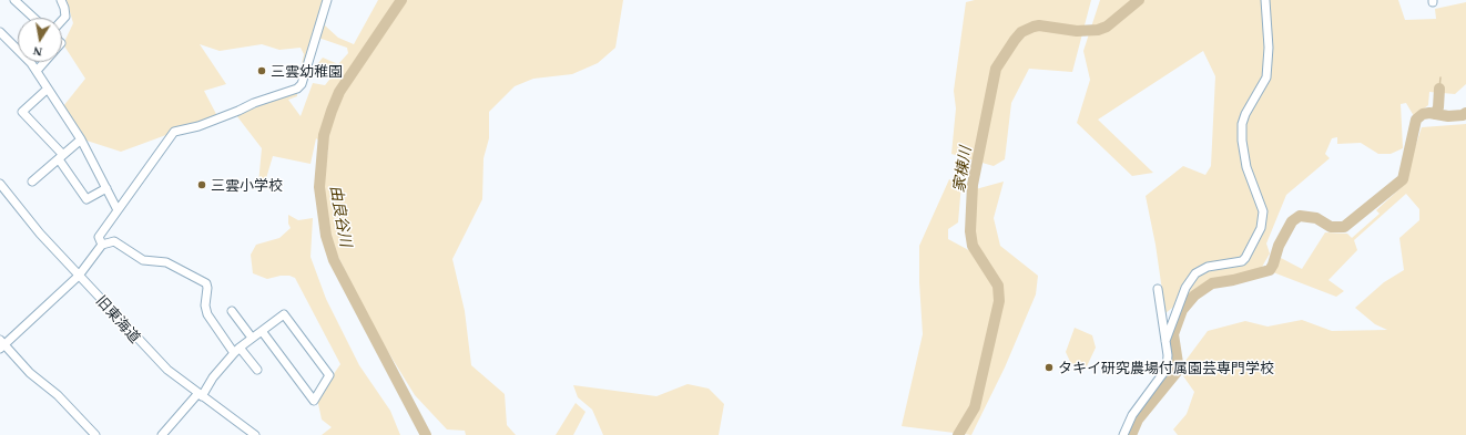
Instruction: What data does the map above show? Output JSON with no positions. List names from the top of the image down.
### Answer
{
  "streets": {
    "street": ["旧東海道"]
  },
  "water": ["家棟川", "由良谷川"],
  "places": ["三雲幼稚園", "三雲小学校", "タキイ研究農場付属園芸専門学校"],
  "north": "bottom"
}
